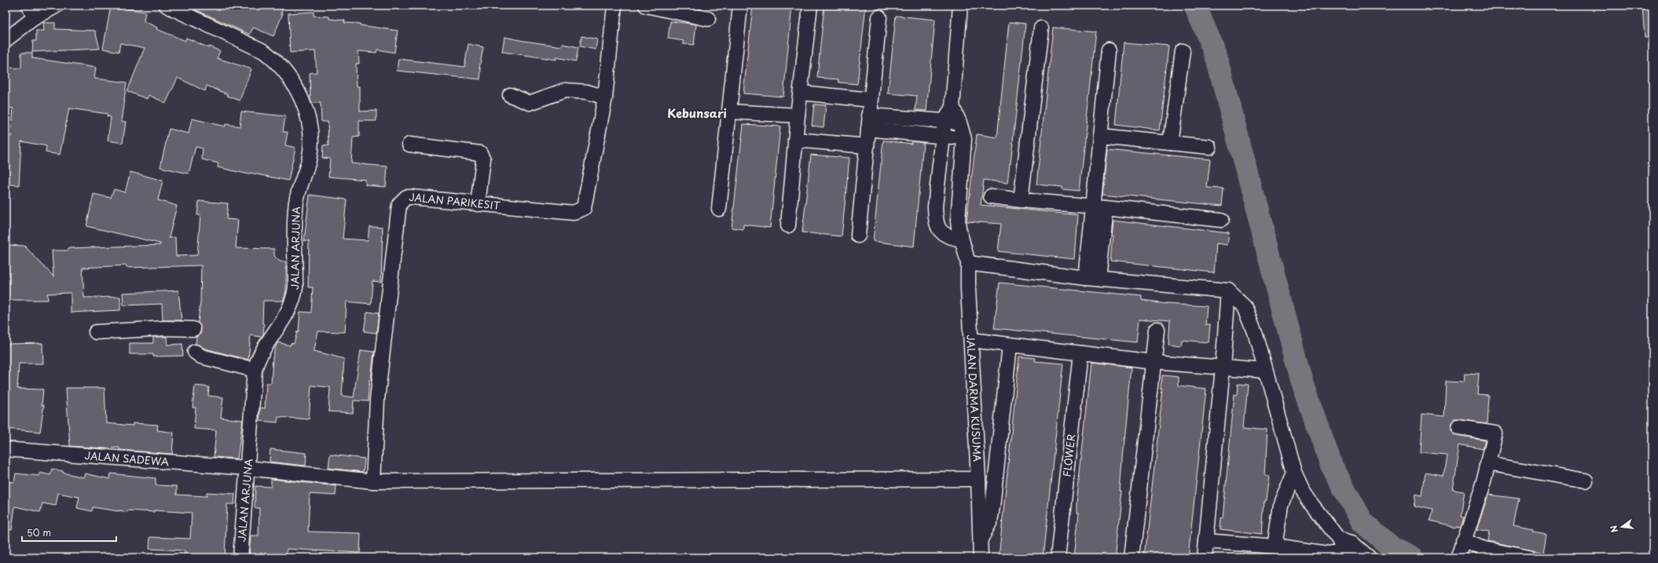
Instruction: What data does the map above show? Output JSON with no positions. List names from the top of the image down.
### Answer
{
  "streets": {
    "street": [
      "JALAN PARIKESIT",
      "JALAN ARJUNA",
      "JALAN DARMA KUSUMA",
      "FLOWER",
      "JALAN SADEWA"
    ]
  },
  "crossings": [
    ["JALAN PARIKESIT", "JALAN SADEWA"],
    ["JALAN ARJUNA", "JALAN SADEWA"],
    ["JALAN DARMA KUSUMA", "JALAN SADEWA"]
  ],
  "districts": ["Kebunsari"],
  "scale_bar": "50 m",
  "north": "left"
}
